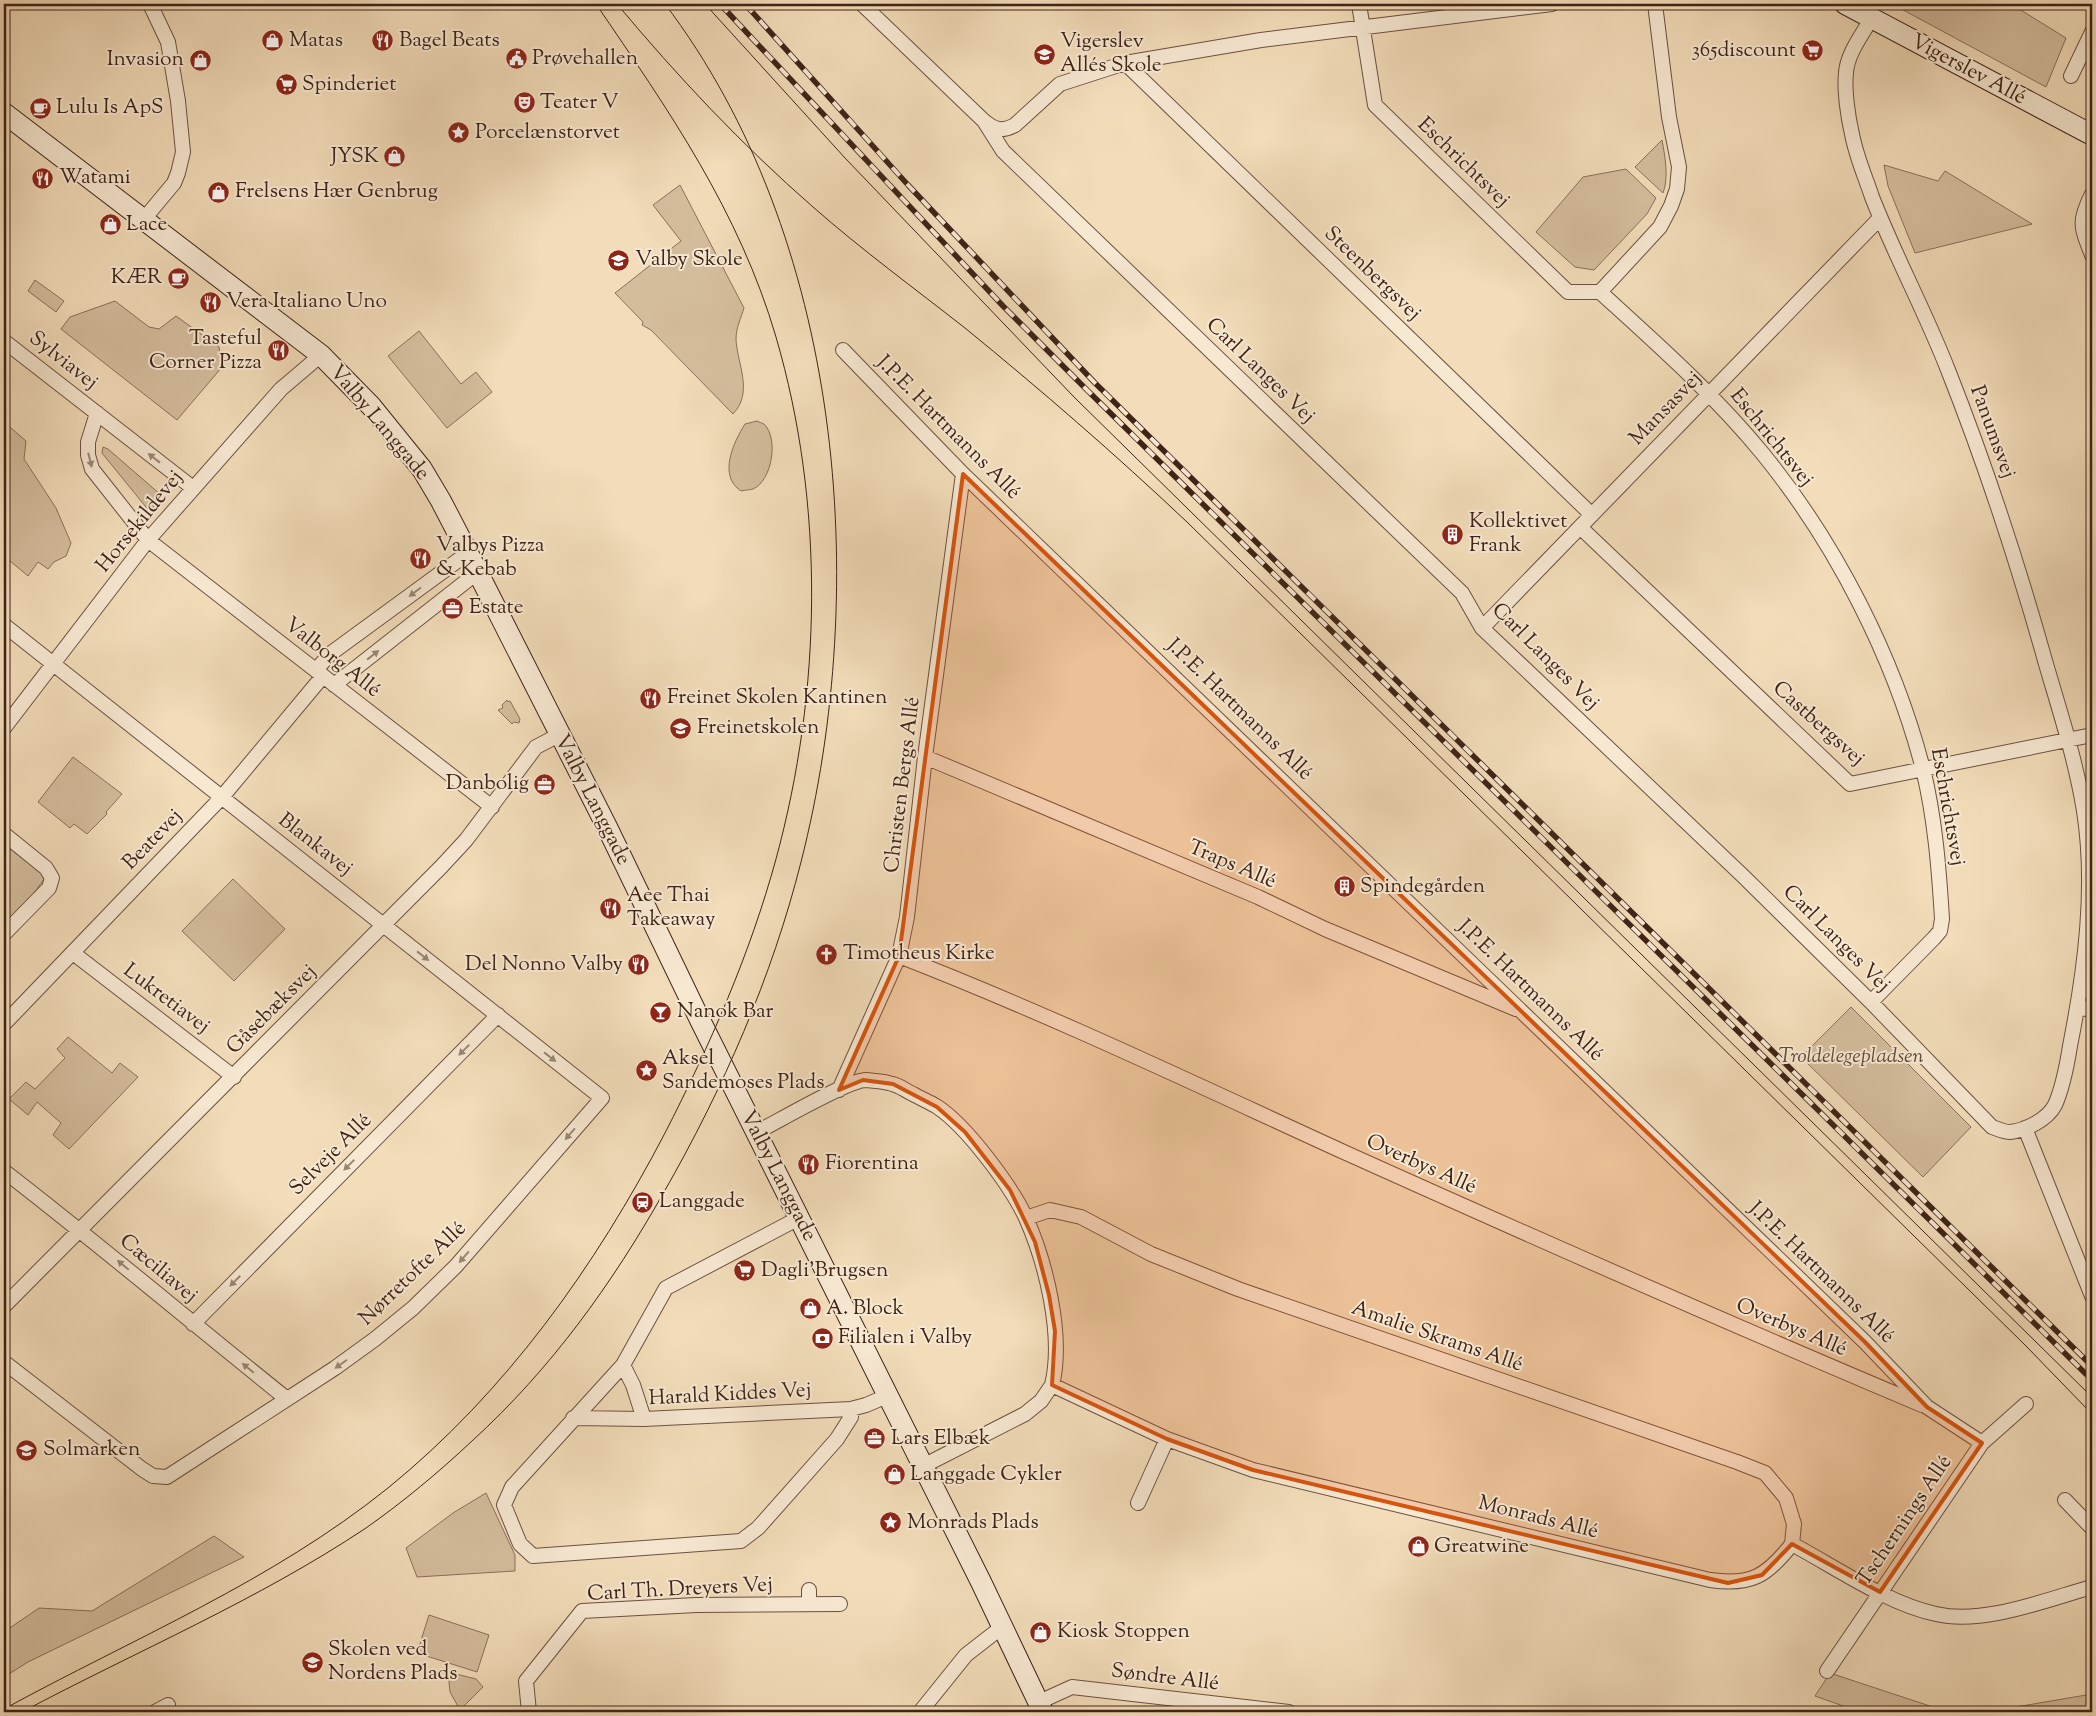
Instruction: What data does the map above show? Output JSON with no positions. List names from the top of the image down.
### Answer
{
  "streets": {
    "street": [
      "Vigerslev Allé",
      "Eschrichtsvej",
      "Steenbergsvej",
      "Sylviavej",
      "Carl Langes Vej",
      "Mansasvej",
      "Valby Langgade",
      "J.P.E. Hartmanns Allé",
      "Panumsvej",
      "Horsekildevej",
      "Valborg Allé",
      "Castbergsvej",
      "Christen Bergs Allé",
      "Beatevej",
      "Blankavej",
      "Traps Allé",
      "Lukretiavej",
      "Gåsebæksvej",
      "Selveje Allé",
      "Overbys Allé",
      "Cæciliavej",
      "Nørretofte Allé",
      "Amalie Skrams Allé",
      "Harald Kiddes Vej",
      "Monrads Allé",
      "Tschernings Allé",
      "Carl Th. Dreyers Vej",
      "Søndre Allé"
    ]
  },
  "crossings": [
    ["Vigerslev Allé", "Panumsvej"],
    ["Eschrichtsvej", "Carl Langes Vej"],
    ["Eschrichtsvej", "Mansasvej"],
    ["Eschrichtsvej", "Castbergsvej"],
    ["Steenbergsvej", "Mansasvej"],
    ["Sylviavej", "Horsekildevej"],
    ["Sylviavej", "Valborg Allé"],
    ["Carl Langes Vej", "Mansasvej"],
    ["Carl Langes Vej", "Panumsvej"],
    ["Mansasvej", "Panumsvej"],
    ["Mansasvej", "Castbergsvej"],
    ["Valby Langgade", "Horsekildevej"],
    ["Valby Langgade", "Beatevej"],
    ["Valby Langgade", "Gåsebæksvej"],
    ["Valby Langgade", "Harald Kiddes Vej"],
    ["Valby Langgade", "Søndre Allé"],
    ["J.P.E. Hartmanns Allé", "Christen Bergs Allé"],
    ["J.P.E. Hartmanns Allé", "Traps Allé"],
    ["J.P.E. Hartmanns Allé", "Overbys Allé"],
    ["J.P.E. Hartmanns Allé", "Tschernings Allé"],
    ["Panumsvej", "Castbergsvej"],
    ["Horsekildevej", "Valborg Allé"],
    ["Horsekildevej", "Blankavej"],
    ["Valborg Allé", "Beatevej"],
    ["Valborg Allé", "Gåsebæksvej"],
    ["Christen Bergs Allé", "Traps Allé"],
    ["Christen Bergs Allé", "Overbys Allé"],
    ["Beatevej", "Blankavej"],
    ["Beatevej", "Lukretiavej"],
    ["Blankavej", "Gåsebæksvej"],
    ["Blankavej", "Selveje Allé"],
    ["Blankavej", "Nørretofte Allé"],
    ["Lukretiavej", "Gåsebæksvej"],
    ["Gåsebæksvej", "Cæciliavej"],
    ["Selveje Allé", "Cæciliavej"],
    ["Cæciliavej", "Nørretofte Allé"],
    ["Amalie Skrams Allé", "Monrads Allé"]
  ],
  "one_way": [
    "Blankavej",
    "Selveje Allé",
    "Cæciliavej",
    "Nørretofte Allé"
  ],
  "parks": ["Troldelegepladsen"],
  "places": {
    "shop": [
      "Matas",
      "Invasion",
      "JYSK",
      "Frelsens Hær Genbrug",
      "Lace",
      "A. Block",
      "Langgade Cykler",
      "Greatwine",
      "Kiosk Stoppen"
    ],
    "restaurant": [
      "Bagel Beats",
      "Watami",
      "Vera Italiano Uno",
      "Tasteful Corner Pizza",
      "Valbys Pizza & Kebab",
      "Freinet Skolen Kantinen",
      "Aee Thai Takeaway",
      "Del Nonno Valby",
      "Fiorentina"
    ],
    "supermarket": ["365discount", "Spinderiet", "Dagli'Brugsen"],
    "school or university": [
      "Vigerslev Allés Skole",
      "Valby Skole",
      "Freinetskolen",
      "Solmarken",
      "Skolen ved Nordens Plads"
    ],
    "public building": ["Prøvehallen"],
    "theatre": ["Teater V"],
    "cafe": ["Lulu Is ApS", "KÆR"],
    "place": ["Porcelænstorvet", "Aksel Sandemoses Plads", "Monrads Plads"],
    "building": ["Kollektivet Frank", "Spindegården"],
    "office": ["Estate", "Danbolig", "Lars Elbæk"],
    "church": ["Timotheus Kirke"],
    "bar": ["Nanok Bar"],
    "station": ["Langgade"],
    "bank": ["Filialen i Valby"]
  }
}
